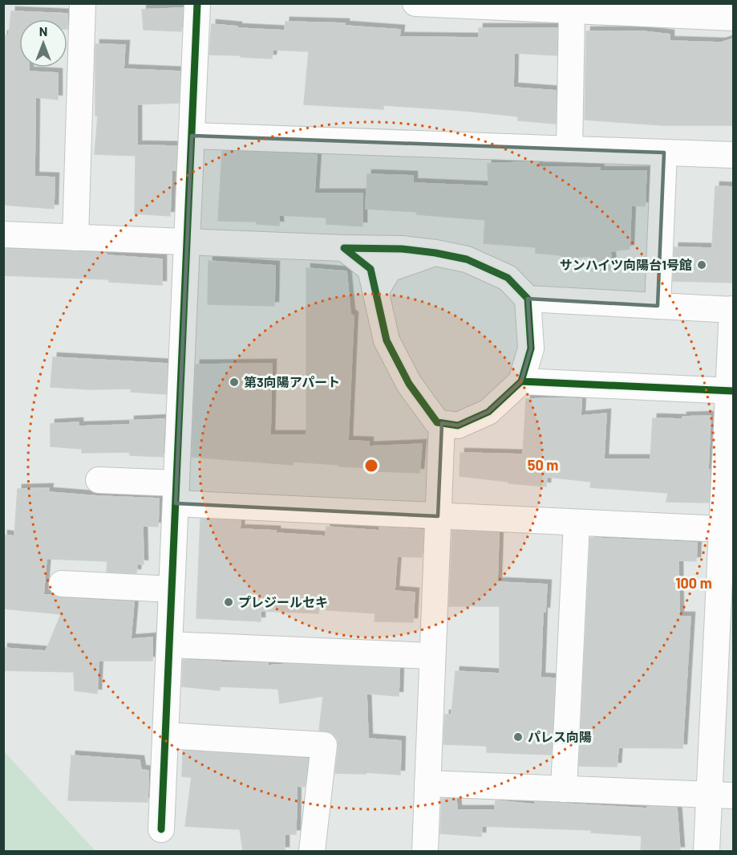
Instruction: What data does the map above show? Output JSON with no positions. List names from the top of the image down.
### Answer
{
  "places": [
    "サンハイツ向陽台1号館",
    "第3向陽アパート",
    "プレジールセキ",
    "パレス向陽"
  ],
  "north": "top",
  "rings": ["50 m", "100 m"]
}
